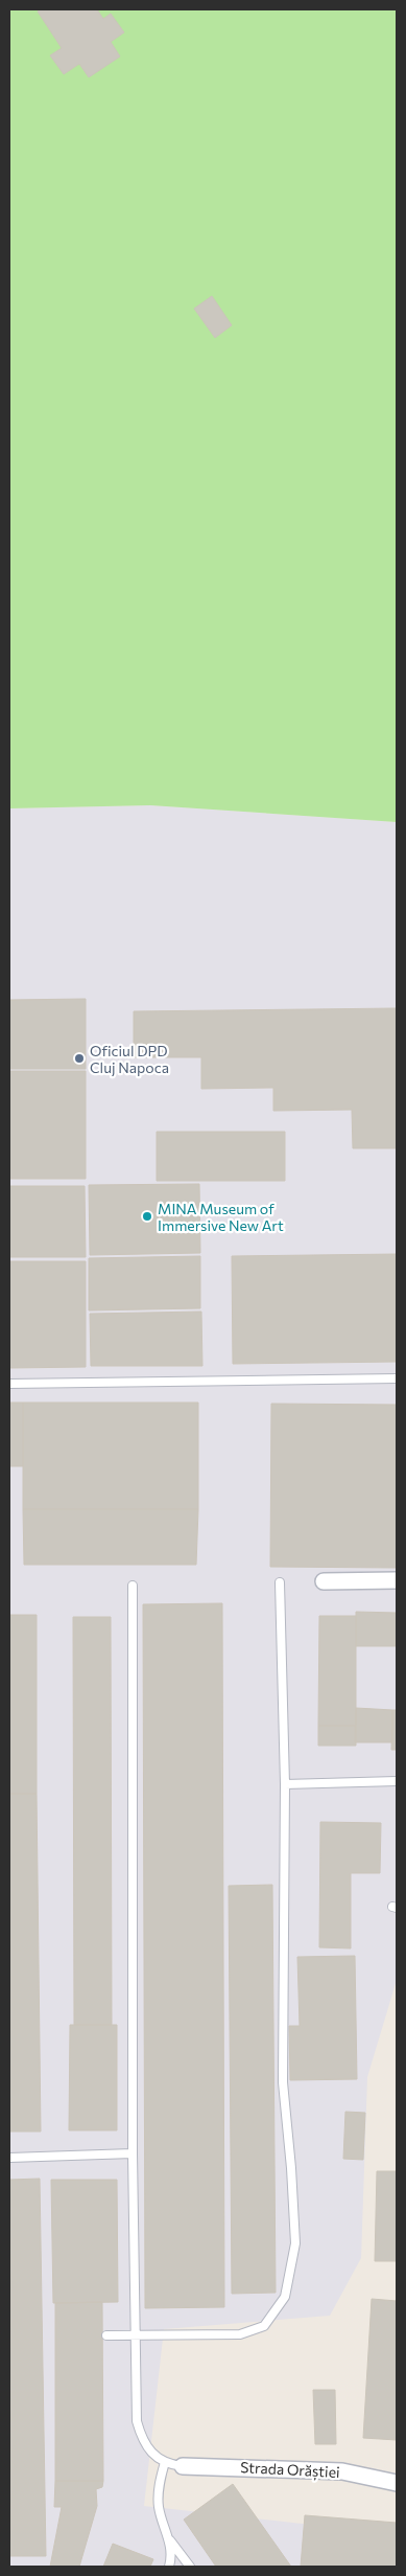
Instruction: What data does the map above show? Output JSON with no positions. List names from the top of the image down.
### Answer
{
  "streets": {
    "street": ["Strada Orăștiei"]
  },
  "places": ["Oficiul DPD Cluj Napoca", "MINA Museum of Immersive New Art"]
}
